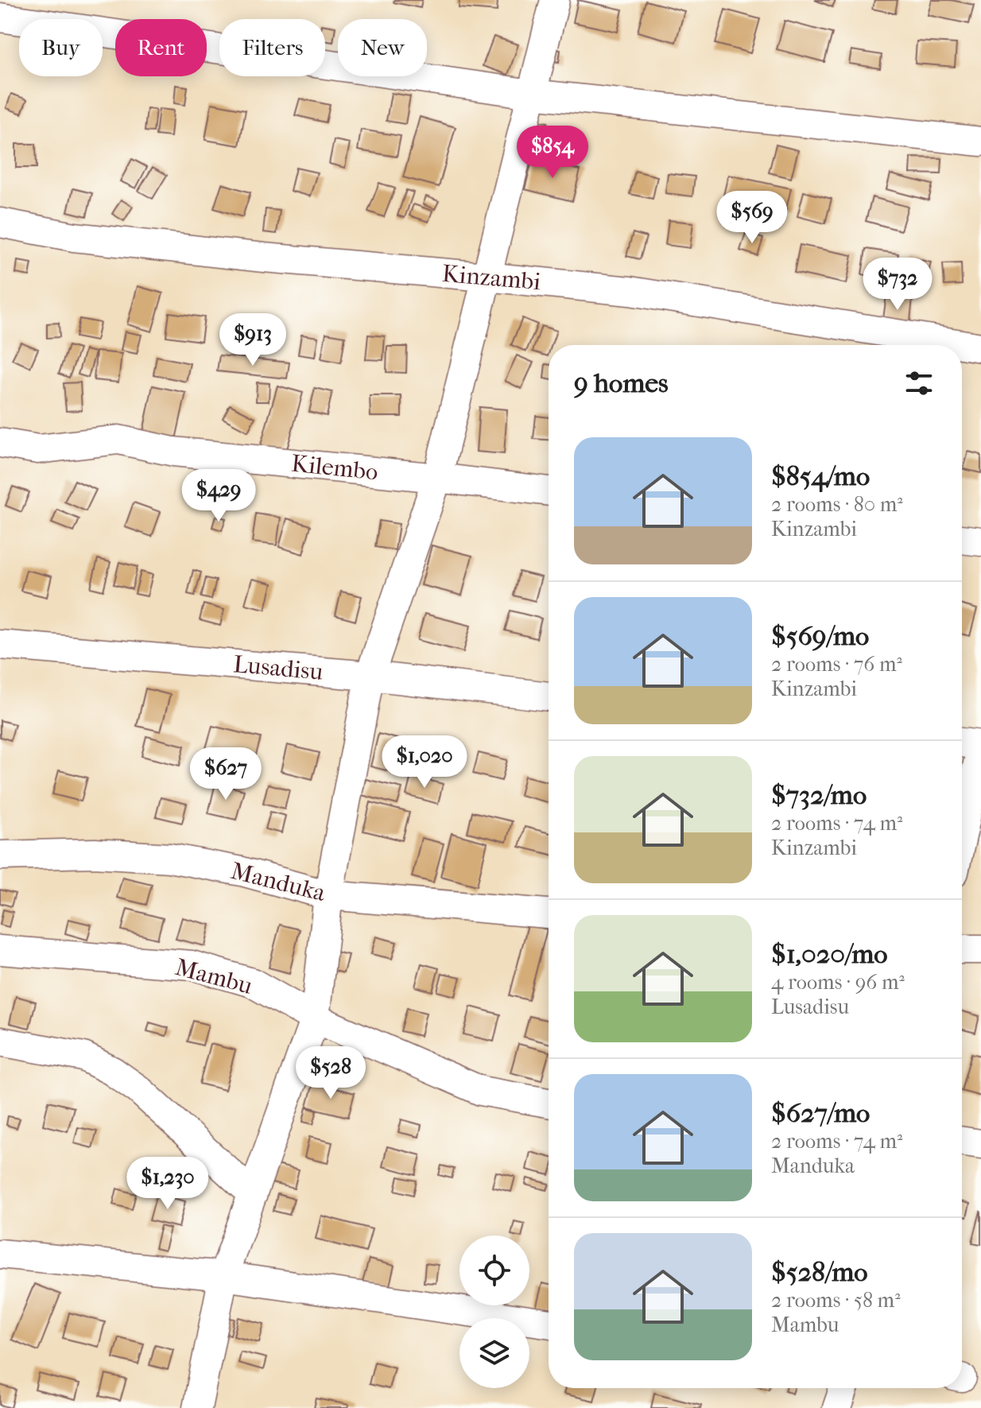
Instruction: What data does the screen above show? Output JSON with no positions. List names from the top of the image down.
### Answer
{
  "streets": {
    "street": [
      "Kinzambi",
      "Kilembo",
      "Lusadisu",
      "Manduka",
      "Mambu"
    ]
  },
  "page": {
    "chip": [
      "Buy",
      "Rent",
      "Filters",
      "New"
    ],
    "price": [
      "$854",
      "$569",
      "$732",
      "$913",
      "$429",
      "$1,020",
      "$627",
      "$528",
      "$1,230"
    ],
    "heading": "9 homes",
    "list": [
      {
        "name": "$854/mo",
        "note": "2 rooms · 80 m² · Kinzambi"
      },
      {
        "name": "$569/mo",
        "note": "2 rooms · 76 m² · Kinzambi"
      },
      {
        "name": "$732/mo",
        "note": "2 rooms · 74 m² · Kinzambi"
      },
      {
        "name": "$1,020/mo",
        "note": "4 rooms · 96 m² · Lusadisu"
      },
      {
        "name": "$627/mo",
        "note": "2 rooms · 74 m² · Manduka"
      },
      {
        "name": "$528/mo",
        "note": "2 rooms · 58 m² · Mambu"
      }
    ]
  }
}
